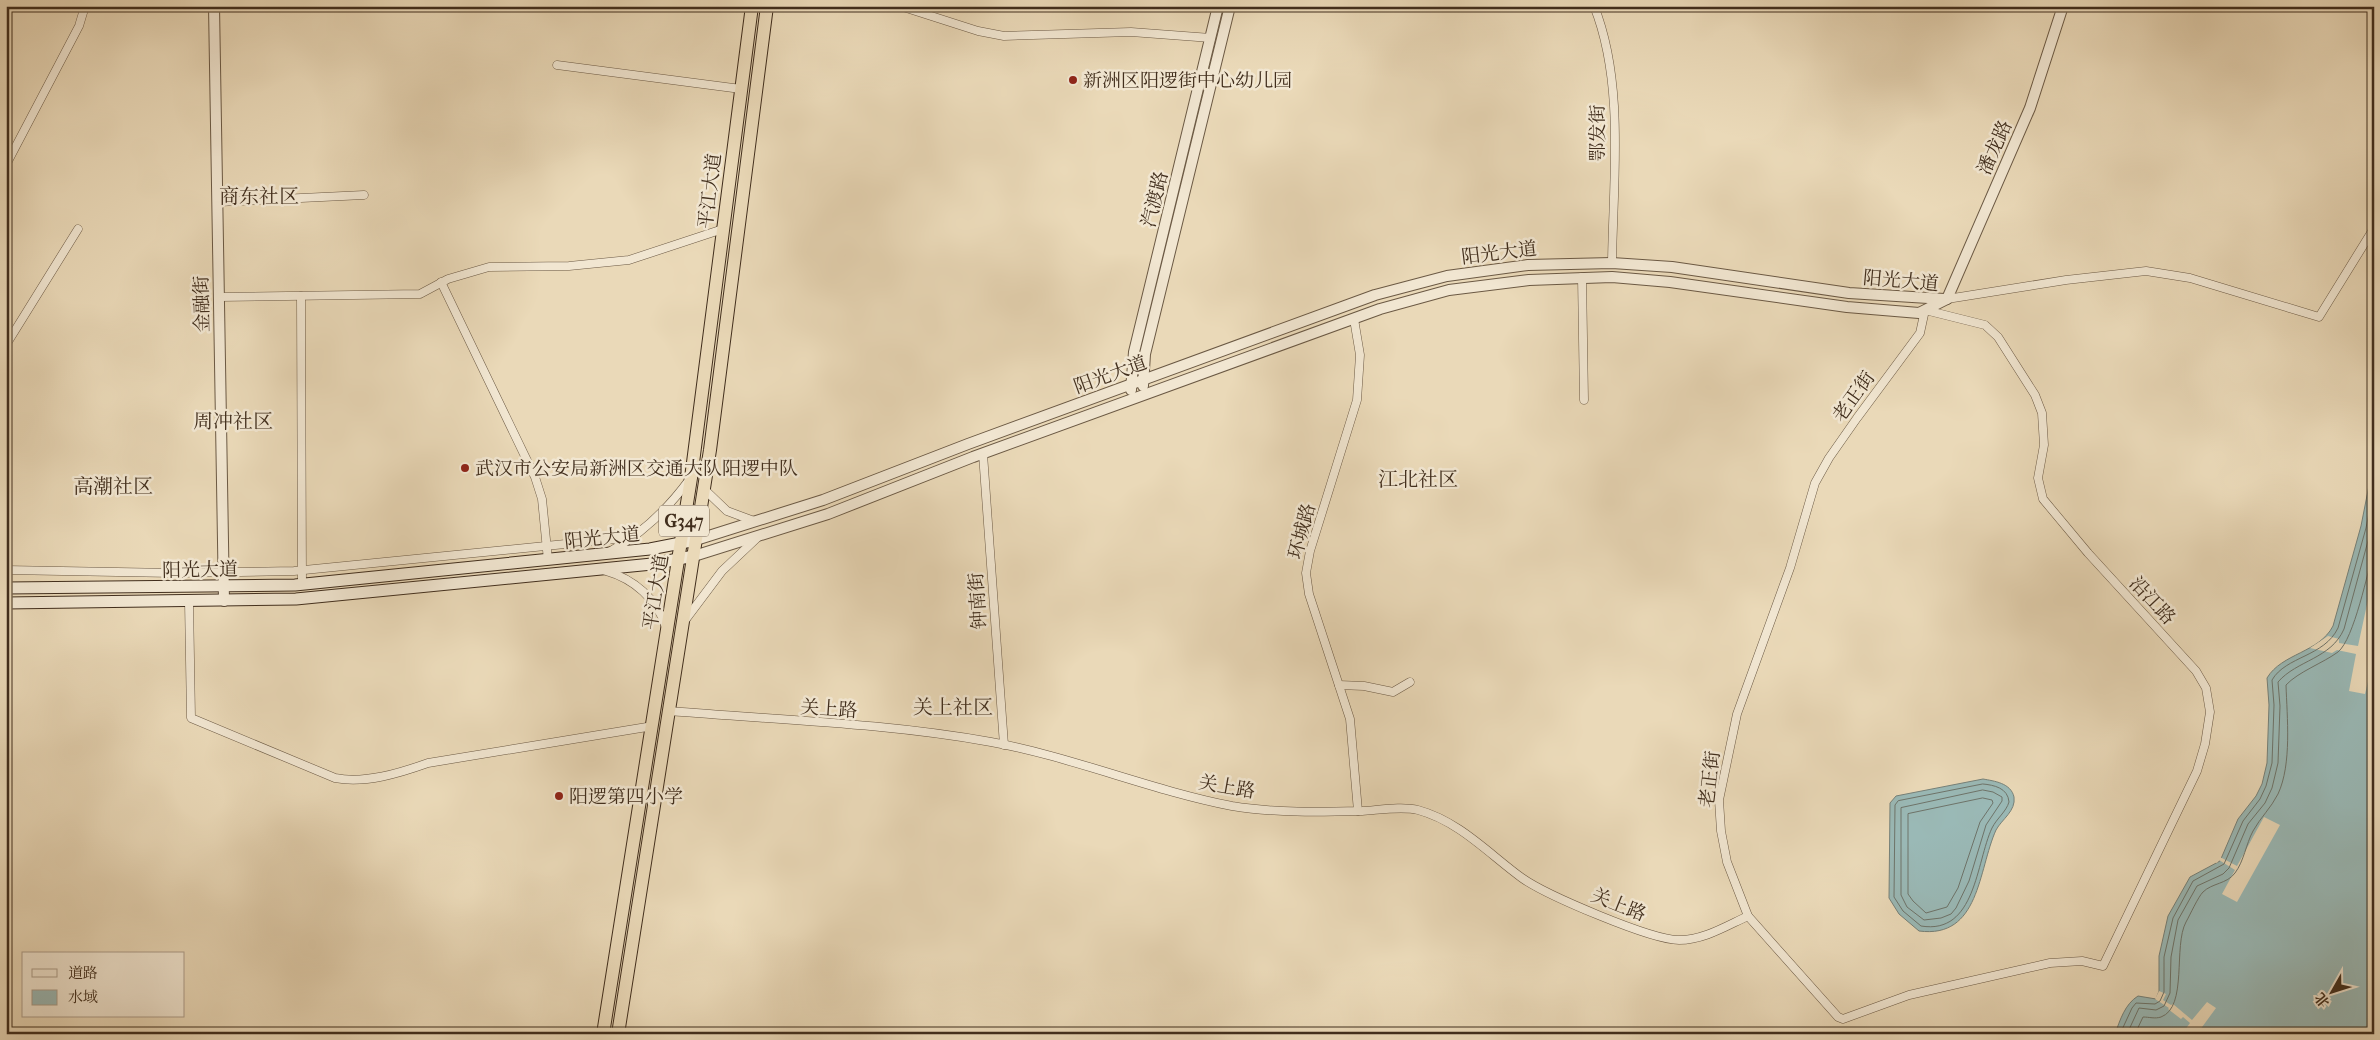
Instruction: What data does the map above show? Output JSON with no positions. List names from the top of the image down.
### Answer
{
  "streets": {
    "highway": ["平江大道", "G347"],
    "main road": ["阳光大道"],
    "street": [
      "鄂发街",
      "潘龙路",
      "汽渡路",
      "金融街",
      "老正街",
      "环城路",
      "沿江路",
      "钟南街",
      "关上路"
    ]
  },
  "crossings": [
    ["鄂发街", "阳光大道"],
    ["潘龙路", "阳光大道"],
    ["平江大道", "阳光大道"],
    ["平江大道", "关上路"],
    ["汽渡路", "阳光大道"],
    ["阳光大道", "金融街"],
    ["阳光大道", "老正街"],
    ["阳光大道", "环城路"],
    ["阳光大道", "沿江路"],
    ["阳光大道", "钟南街"],
    ["老正街", "沿江路"],
    ["老正街", "关上路"],
    ["环城路", "关上路"],
    ["钟南街", "关上路"]
  ],
  "districts": [
    "商东社区",
    "周冲社区",
    "江北社区",
    "高潮社区",
    "关上社区"
  ],
  "places": ["新洲区阳逻街中心幼儿园", "武汉市公安局新洲区交通大队阳逻中队", "阳逻第四小学"],
  "legend": ["道路", "水域"],
  "north": "bottom left"
}
